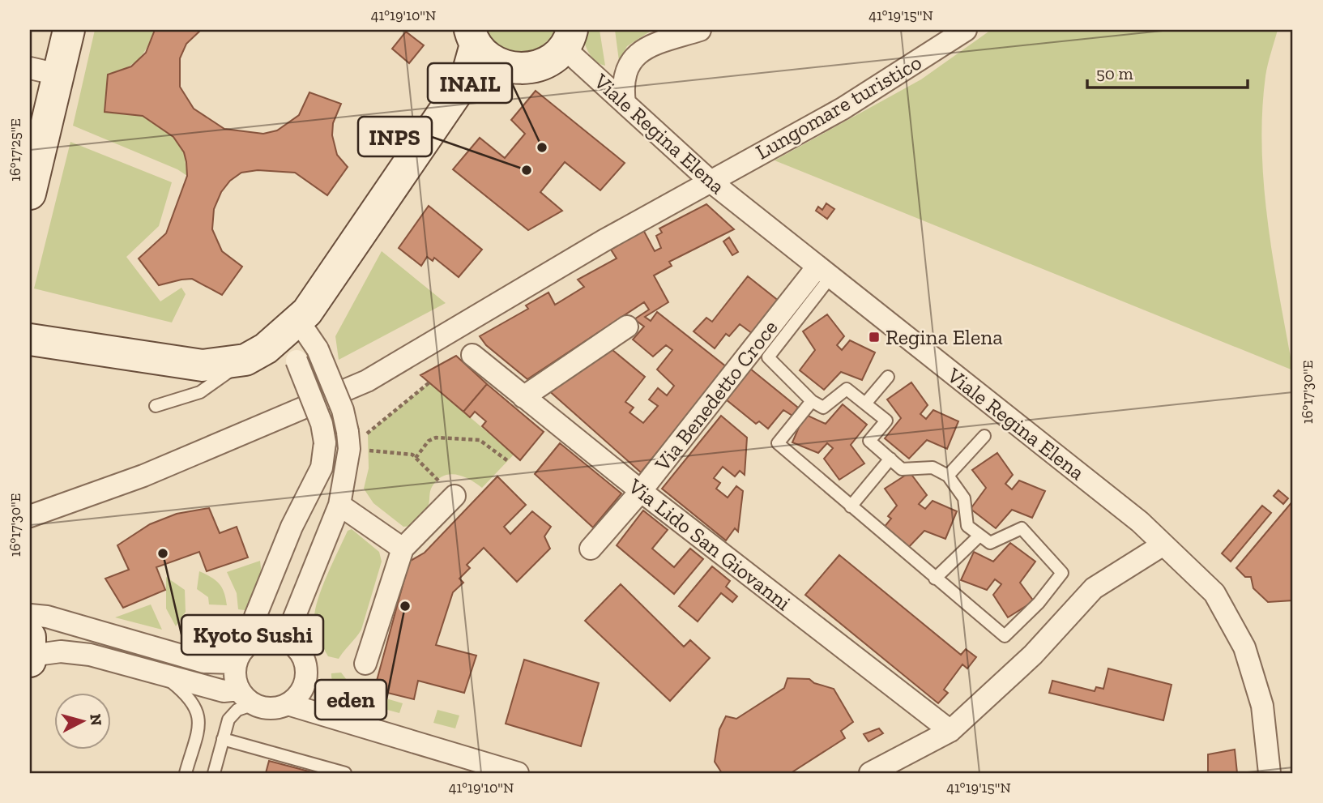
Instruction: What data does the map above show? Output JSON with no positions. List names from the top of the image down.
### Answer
{
  "streets": {
    "street": [
      "Lungomare turistico",
      "Viale Regina Elena",
      "Via Benedetto Croce",
      "Via Lido San Giovanni"
    ]
  },
  "crossings": [
    ["Lungomare turistico", "Viale Regina Elena"],
    ["Viale Regina Elena", "Via Benedetto Croce"],
    ["Via Benedetto Croce", "Via Lido San Giovanni"]
  ],
  "places": {
    "other": [
      "INAIL",
      "INPS",
      "Kyoto Sushi",
      "eden"
    ],
    "transit": ["Regina Elena"]
  },
  "scale_bar": "50 m",
  "north": "right",
  "coordinates": [
    "41°19'10\"N",
    "41°19'15\"N",
    "16°17'25\"E",
    "16°17'30\"E"
  ]
}
